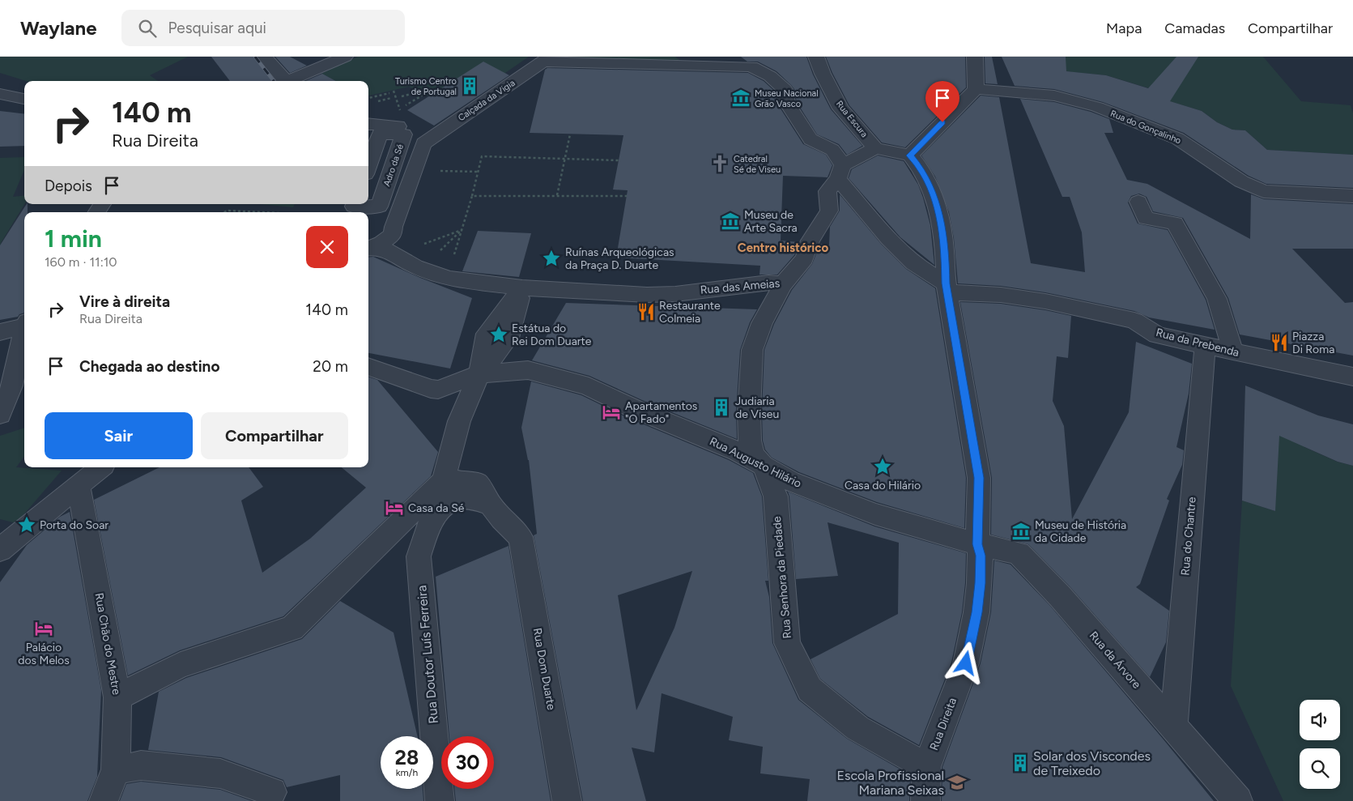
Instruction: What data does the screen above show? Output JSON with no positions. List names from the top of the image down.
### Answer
{
  "streets": {
    "street": [
      "Calçada da Vigia",
      "Rua Escura",
      "Rua do Gonçalinho",
      "Adro da Sé",
      "Rua das Ameias",
      "Rua da Prebenda",
      "Rua Augusto Hilário",
      "Rua do Chantre",
      "Rua Senhora da Piedade",
      "Rua Chão do Mestre",
      "Rua Doutor Luís Ferreira",
      "Rua da Árvore",
      "Rua Dom Duarte",
      "Rua Direita"
    ]
  },
  "crossings": [
    ["Calçada da Vigia", "Adro da Sé"],
    ["Rua Escura", "Rua Direita"],
    ["Rua da Prebenda", "Rua do Chantre"],
    ["Rua da Prebenda", "Rua Direita"],
    ["Rua Augusto Hilário", "Rua Senhora da Piedade"],
    ["Rua Augusto Hilário", "Rua da Árvore"],
    ["Rua Augusto Hilário", "Rua Direita"],
    ["Rua do Chantre", "Rua da Árvore"],
    ["Rua Senhora da Piedade", "Rua Direita"],
    ["Rua da Árvore", "Rua Direita"]
  ],
  "districts": ["Centro histórico"],
  "places": {
    "building": ["Turismo Centro de Portugal", "Judiaria de Viseu", "Solar dos Viscondes de Treixedo"],
    "museum": ["Museu Nacional Grão Vasco", "Museu de Arte Sacra", "Museu de História da Cidade"],
    "church": ["Catedral Sé de Viseu"],
    "place": [
      "Ruínas Arqueológicas da Praça D. Duarte",
      "Estátua do Rei Dom Duarte",
      "Casa do Hilário",
      "Porta do Soar"
    ],
    "restaurant": ["Restaurante Colmeia", "Piazza Di Roma"],
    "hotel": ["Apartamentos \"O Fado\"", "Casa da Sé", "Palácio dos Melos"],
    "school or university": ["Escola Profissional Mariana Seixas"]
  },
  "page": {
    "header": "Waylane",
    "search": "Pesquisar aqui",
    "nav": ["Mapa", "Camadas", "Compartilhar"],
    "turn": ["140 m", "Rua Direita"],
    "then": "Depois",
    "heading": ["1 min", "160 m · 11:10"],
    "list": [
      {
        "name": "Vire à direita",
        "note": "Rua Direita",
        "value": "140 m"
      },
      {
        "name": "Chegada ao destino",
        "value": "20 m"
      }
    ],
    "buttons": ["Sair", "Compartilhar"],
    "speed": "28 km/h",
    "limit": "30"
  }
}
